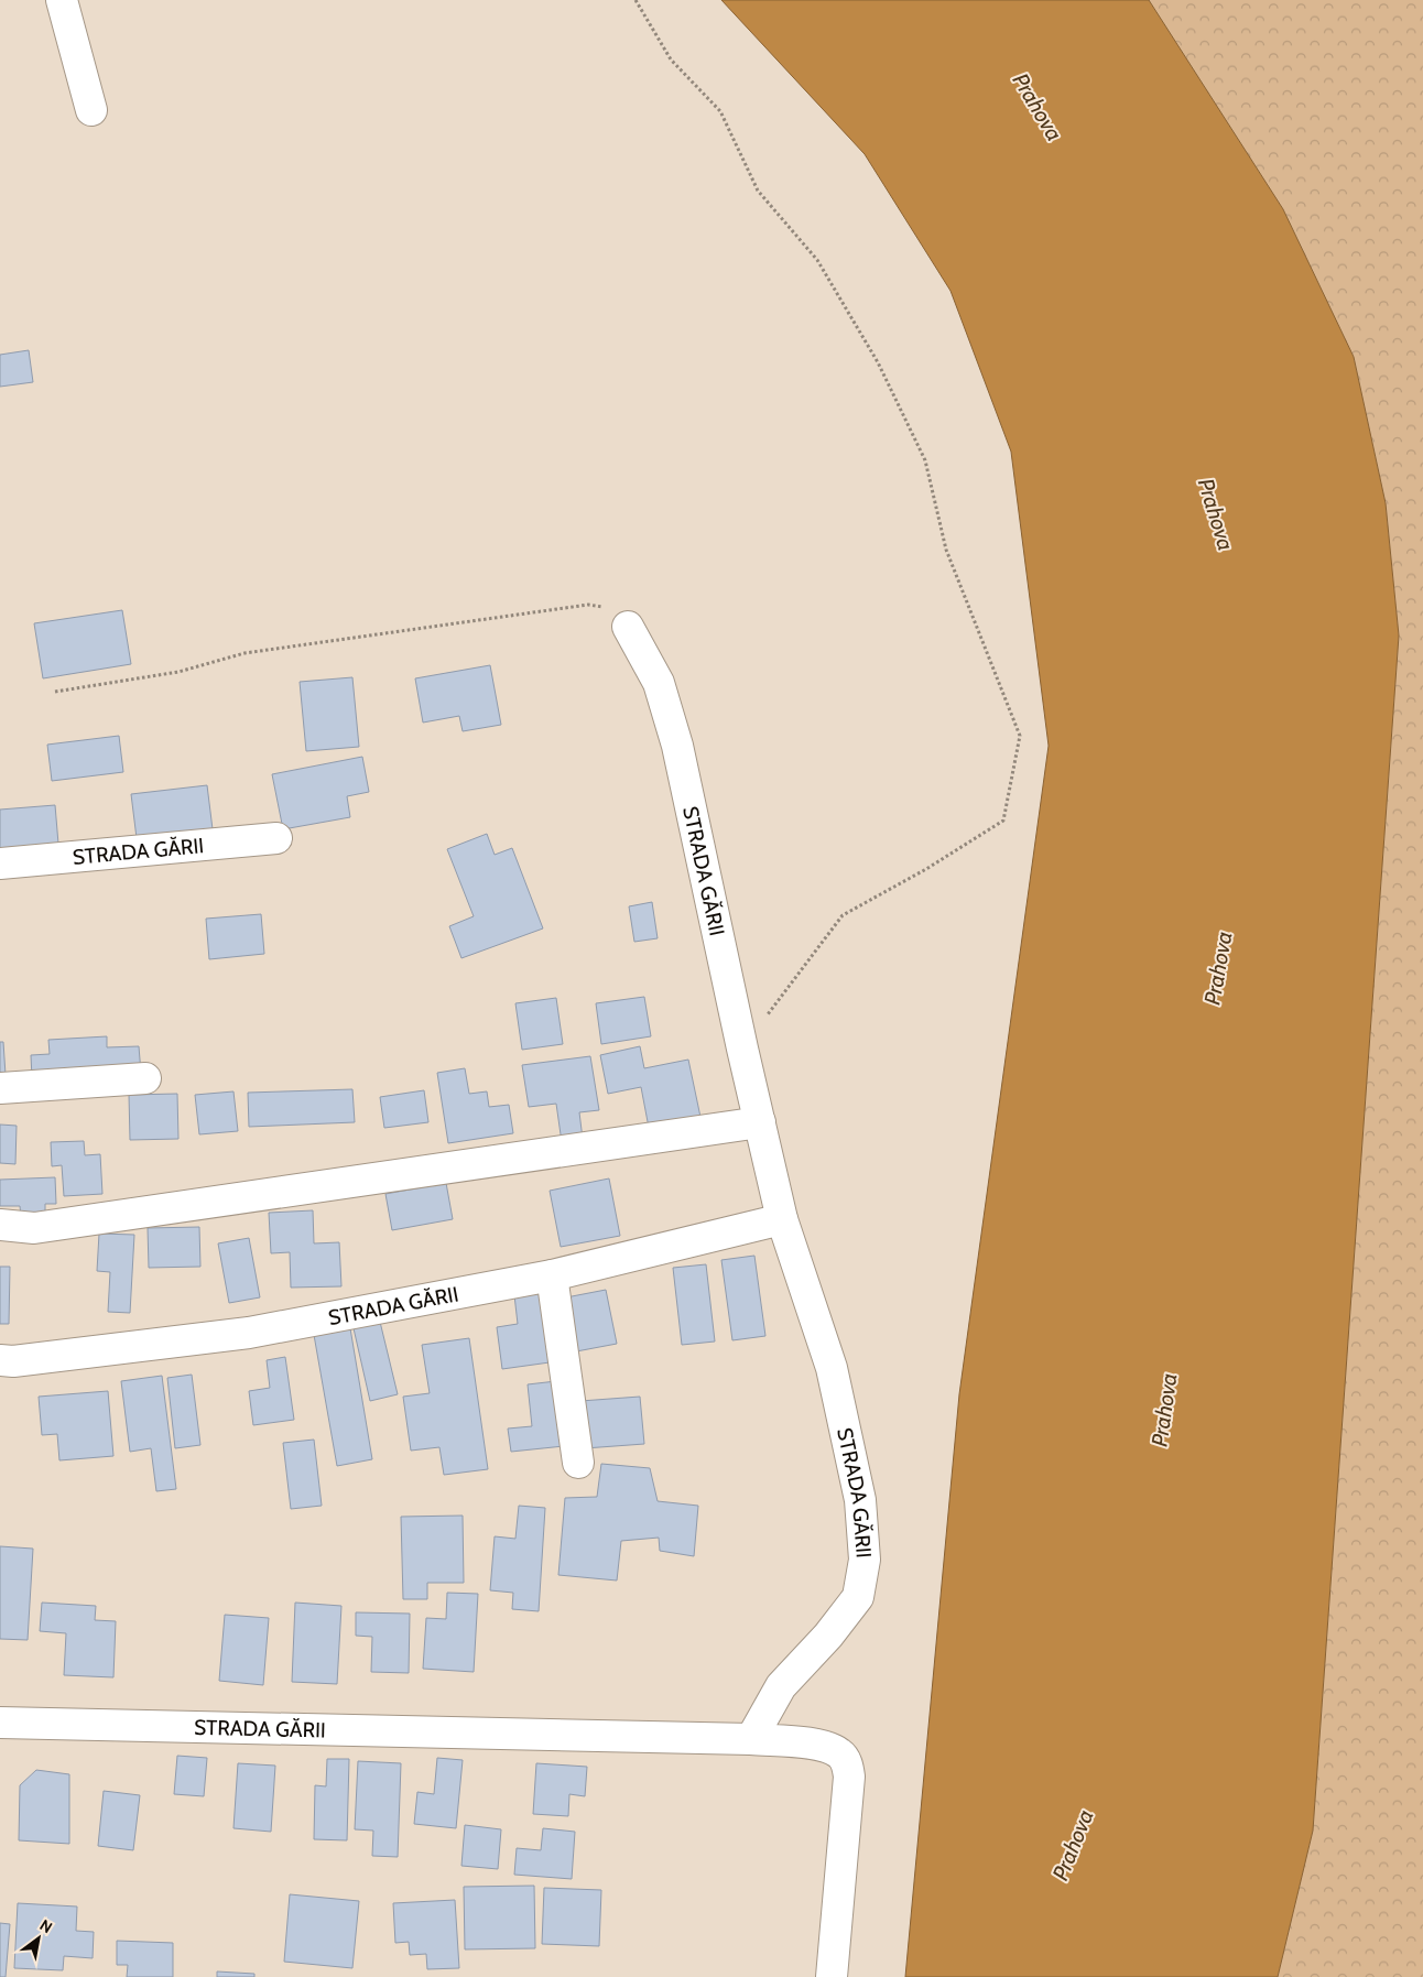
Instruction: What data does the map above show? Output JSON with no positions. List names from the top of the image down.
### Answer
{
  "streets": {
    "street": ["STRADA GĂRII"]
  },
  "water": ["Prahova"],
  "north": "top right"
}
